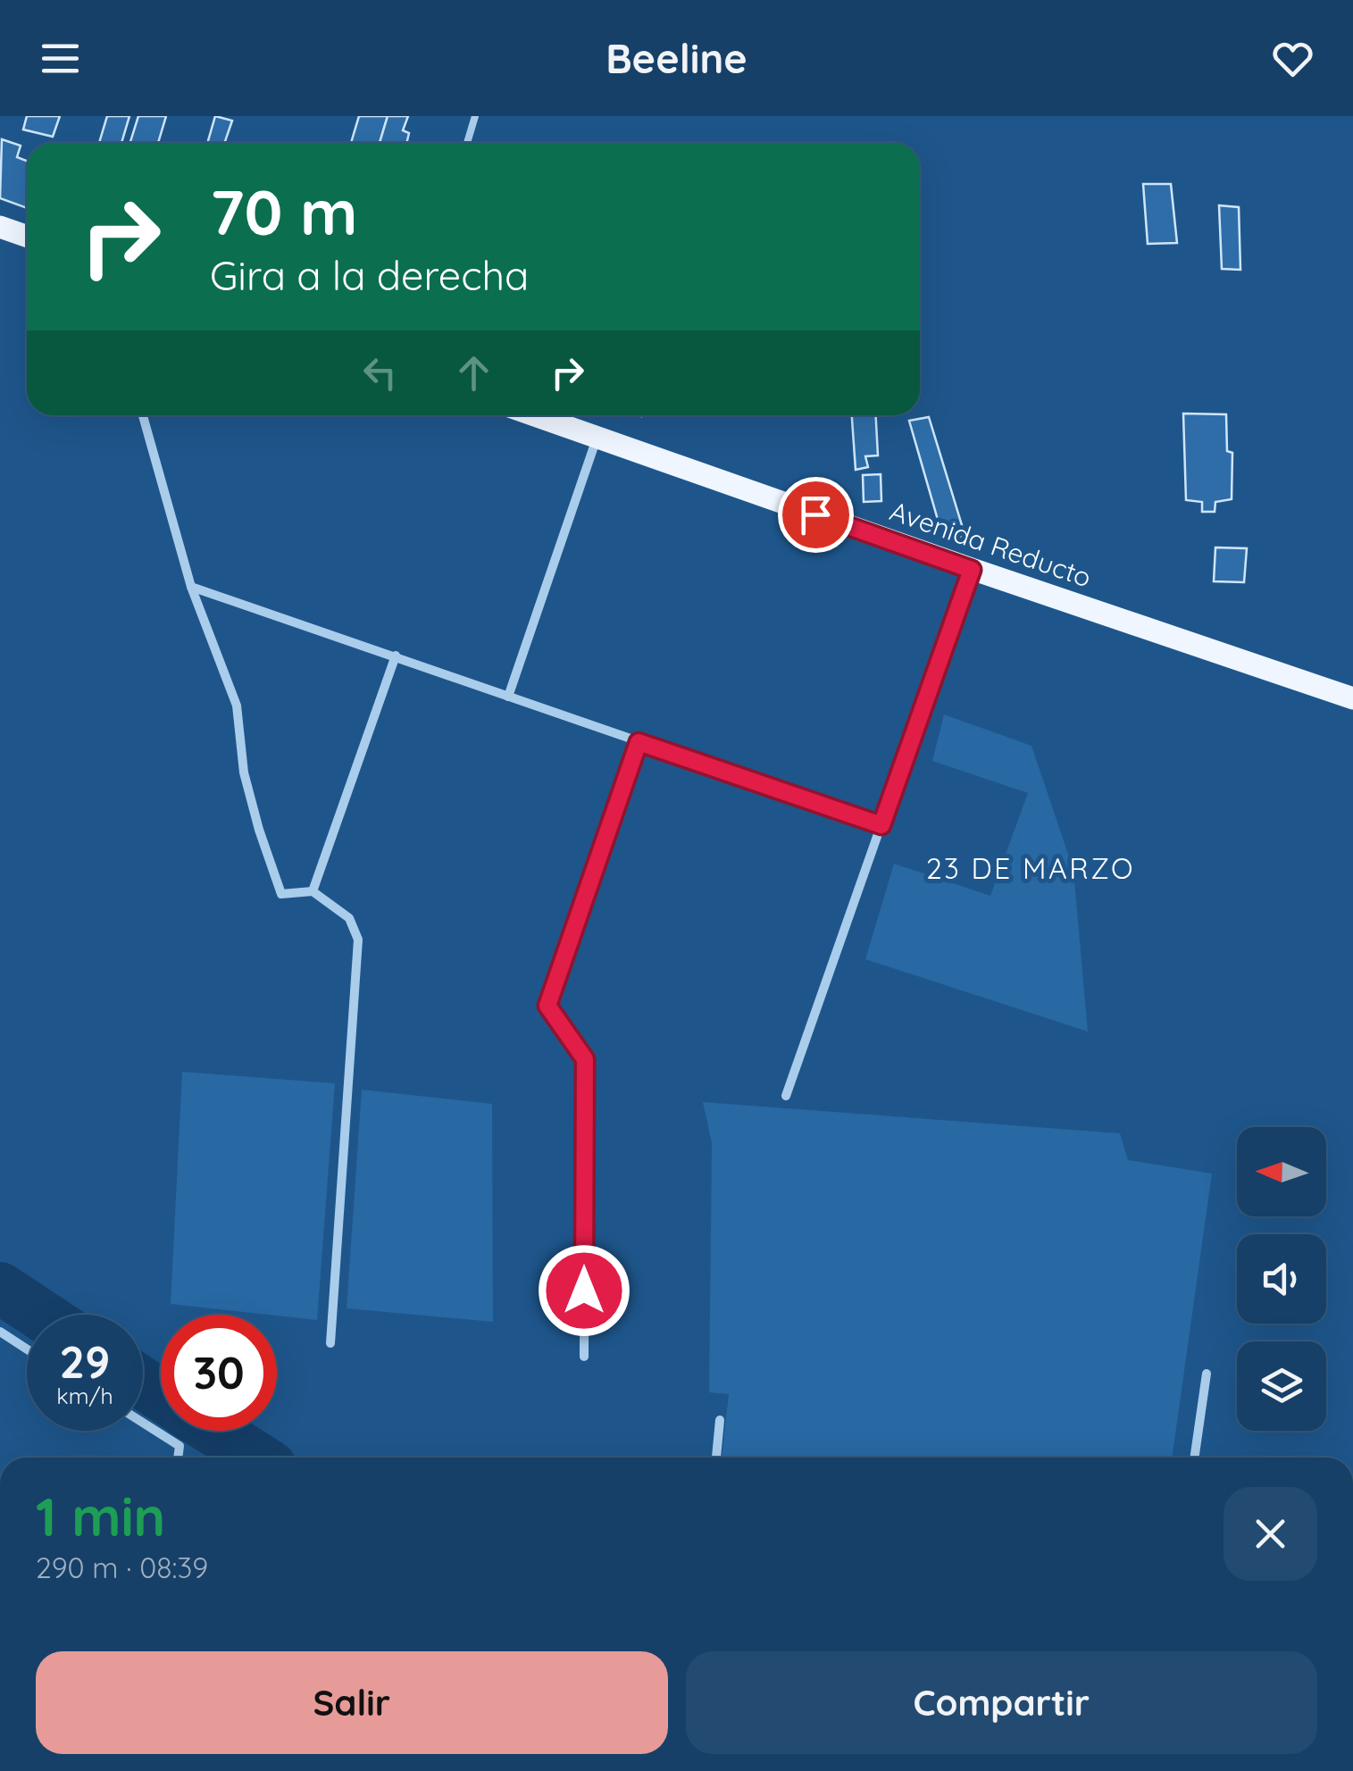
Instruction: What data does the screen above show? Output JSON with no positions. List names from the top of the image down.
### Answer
{
  "streets": {
    "main road": ["Avenida Reducto"]
  },
  "districts": ["23 DE MARZO"],
  "north": "left",
  "page": {
    "header": "Beeline",
    "turn": ["70 m", "Gira a la derecha"],
    "speed": "29 km/h",
    "limit": "30",
    "heading": ["1 min", "290 m · 08:39"],
    "buttons": ["Salir", "Compartir"]
  }
}
